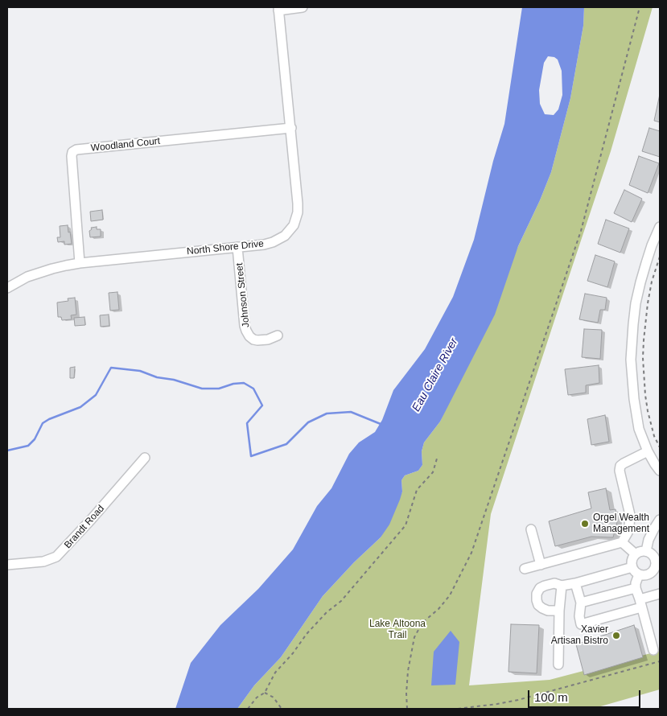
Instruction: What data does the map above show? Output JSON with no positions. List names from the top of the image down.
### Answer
{
  "streets": {
    "street": [
      "Woodland Court",
      "North Shore Drive",
      "Johnson Street",
      "Brandt Road"
    ]
  },
  "crossings": [
    ["Woodland Court", "North Shore Drive"],
    ["North Shore Drive", "Johnson Street"]
  ],
  "water": ["Eau Claire River"],
  "parks": ["Lake Altoona Trail"],
  "places": ["Orgel Wealth Management", "Xavier Artisan Bistro"],
  "scale_bar": "100 m"
}
